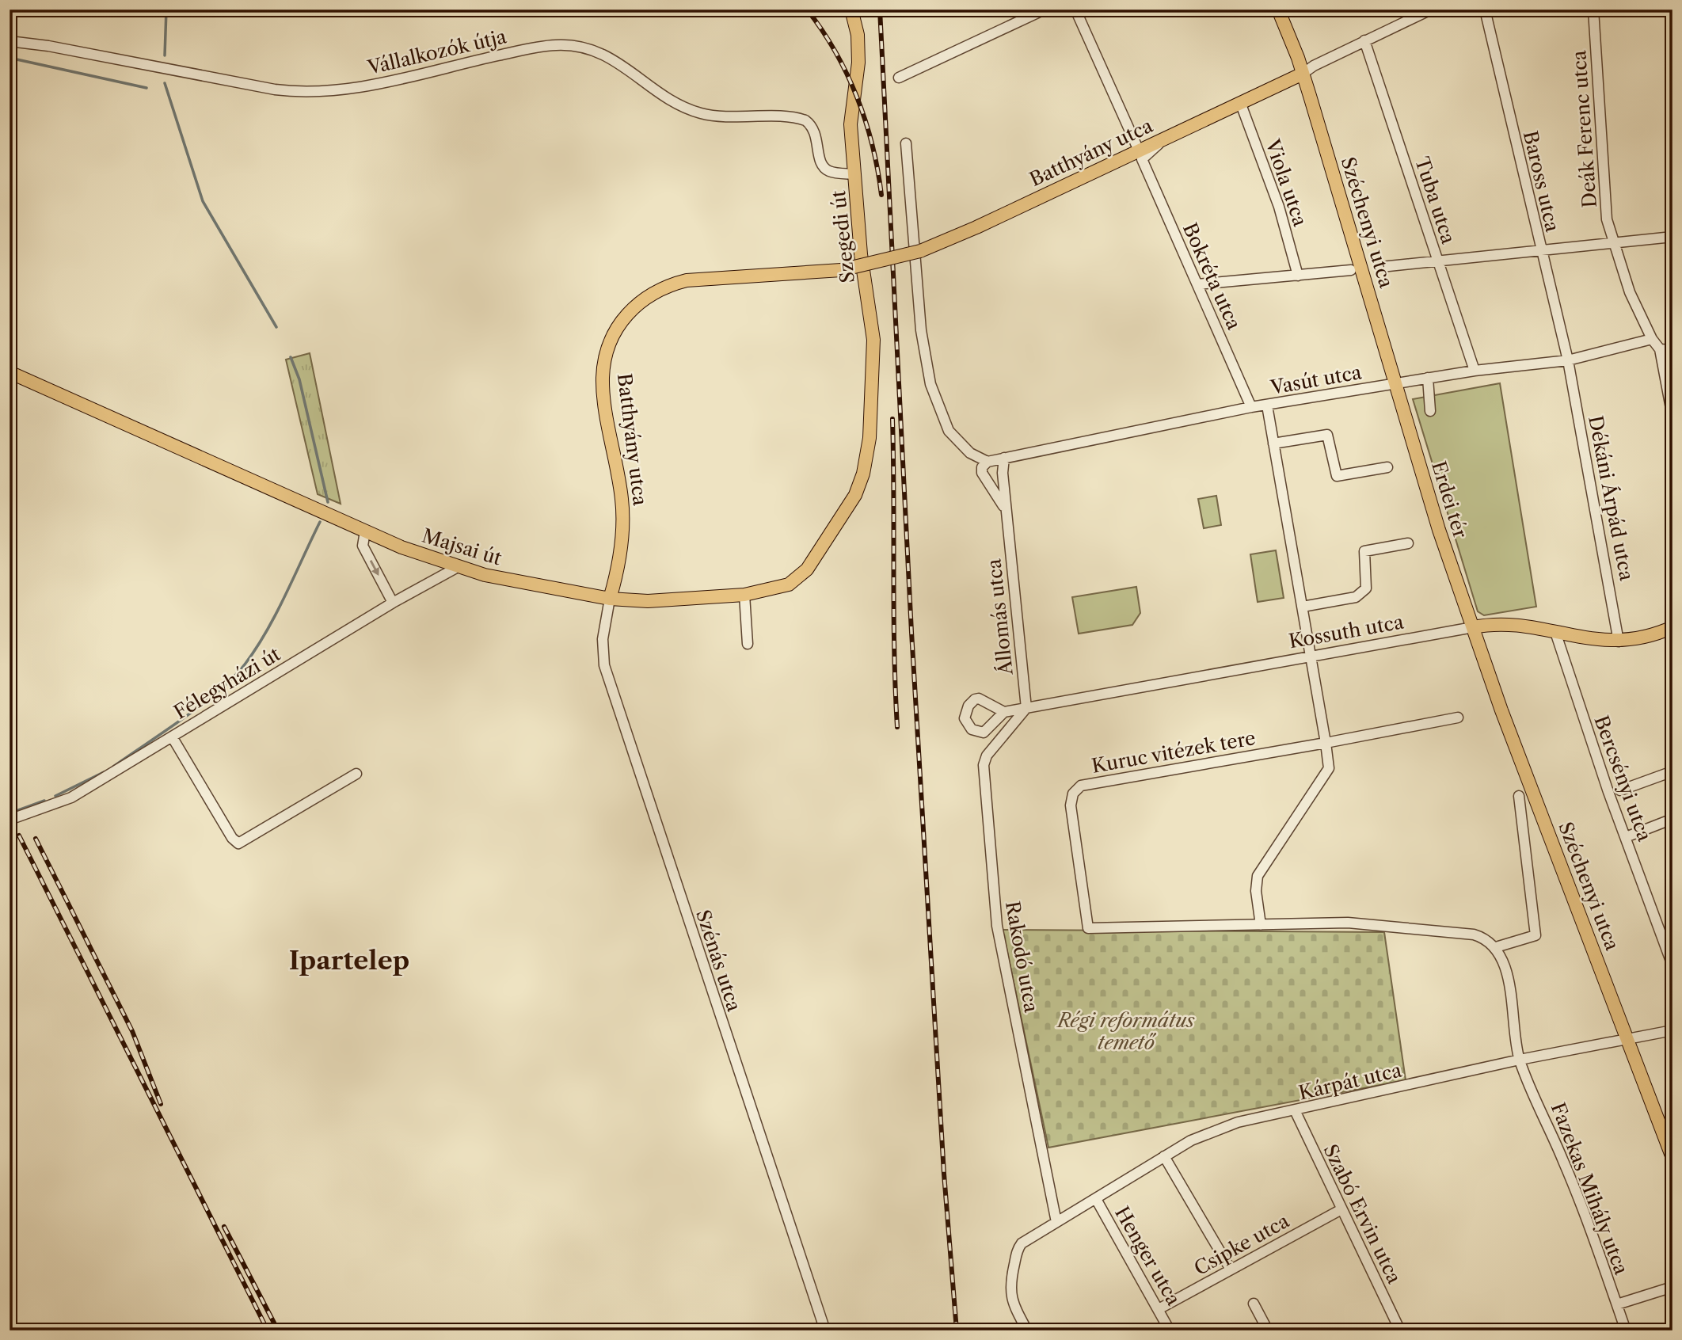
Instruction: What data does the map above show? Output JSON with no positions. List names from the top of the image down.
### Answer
{
  "streets": {
    "main road": [
      "Batthyány utca",
      "Széchenyi utca",
      "Szegedi út",
      "Erdei tér",
      "Majsai út",
      "Kossuth utca"
    ],
    "street": [
      "Vállalkozók útja",
      "Deák Ferenc utca",
      "Baross utca",
      "Viola utca",
      "Tuba utca",
      "Bokréta utca",
      "Vasút utca",
      "Dékáni Árpád utca",
      "Állomás utca",
      "Félegyházi út",
      "Kuruc vitézek tere",
      "Bercsényi utca",
      "Rakodó utca",
      "Szénás utca",
      "Kárpát utca",
      "Fazekas Mihály utca",
      "Szabó Ervin utca",
      "Csipke utca",
      "Henger utca"
    ]
  },
  "crossings": [
    ["Vállalkozók útja", "Szegedi út"],
    ["Deák Ferenc utca", "Vasút utca"],
    ["Batthyány utca", "Viola utca"],
    ["Batthyány utca", "Tuba utca"],
    ["Batthyány utca", "Széchenyi utca"],
    ["Batthyány utca", "Bokréta utca"],
    ["Batthyány utca", "Majsai út"],
    ["Batthyány utca", "Szénás utca"],
    ["Baross utca", "Vasút utca"],
    ["Baross utca", "Dékáni Árpád utca"],
    ["Tuba utca", "Vasút utca"],
    ["Széchenyi utca", "Vasút utca"],
    ["Széchenyi utca", "Erdei tér"],
    ["Széchenyi utca", "Kossuth utca"],
    ["Széchenyi utca", "Kárpát utca"],
    ["Szegedi út", "Majsai út"],
    ["Bokréta utca", "Vasút utca"],
    ["Vasút utca", "Dékáni Árpád utca"],
    ["Vasút utca", "Erdei tér"],
    ["Vasút utca", "Állomás utca"],
    ["Dékáni Árpád utca", "Kossuth utca"],
    ["Erdei tér", "Kossuth utca"],
    ["Majsai út", "Félegyházi út"],
    ["Majsai út", "Szénás utca"],
    ["Állomás utca", "Kossuth utca"],
    ["Állomás utca", "Rakodó utca"],
    ["Kossuth utca", "Bercsényi utca"],
    ["Kossuth utca", "Rakodó utca"],
    ["Rakodó utca", "Kárpát utca"],
    ["Kárpát utca", "Fazekas Mihály utca"],
    ["Kárpát utca", "Szabó Ervin utca"],
    ["Kárpát utca", "Henger utca"],
    ["Szabó Ervin utca", "Csipke utca"],
    ["Csipke utca", "Henger utca"]
  ],
  "districts": ["Ipartelep"],
  "parks": ["Régi református temető"]
}
